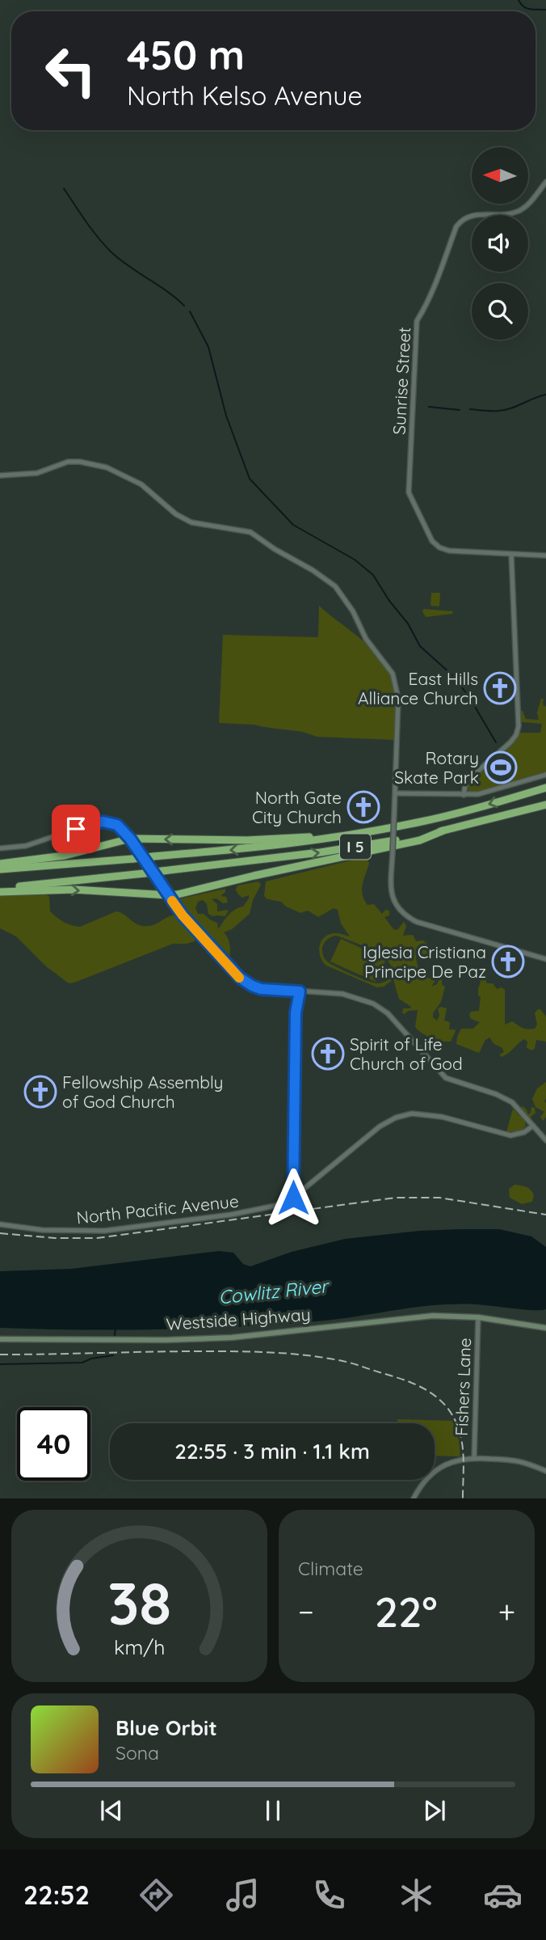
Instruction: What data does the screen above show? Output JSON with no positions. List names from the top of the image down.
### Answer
{
  "streets": {
    "highway": ["I 5"],
    "main road": ["Westside Highway"],
    "street": ["Sunrise Street", "North Pacific Avenue", "Fishers Lane"]
  },
  "crossings": [
    ["Westside Highway", "Fishers Lane"]
  ],
  "water": ["Cowlitz River"],
  "places": {
    "church": [
      "East Hills Alliance Church",
      "North Gate City Church",
      "Iglesia Cristiana Principe De Paz",
      "Spirit of Life Church of God",
      "Fellowship Assembly of God Church"
    ],
    "sports": ["Rotary Skate Park"]
  },
  "north": "left",
  "page": {
    "turn": ["450 m", "North Kelso Avenue"],
    "limit": "40",
    "trip": "22:55 · 3 min · 1.1 km",
    "tile": "Climate",
    "heat": ["−", "22°", "+"],
    "song": ["Blue Orbit", "Sona"],
    "tabs": "22:52",
    "gauge": ["38", "km/h"]
  }
}
